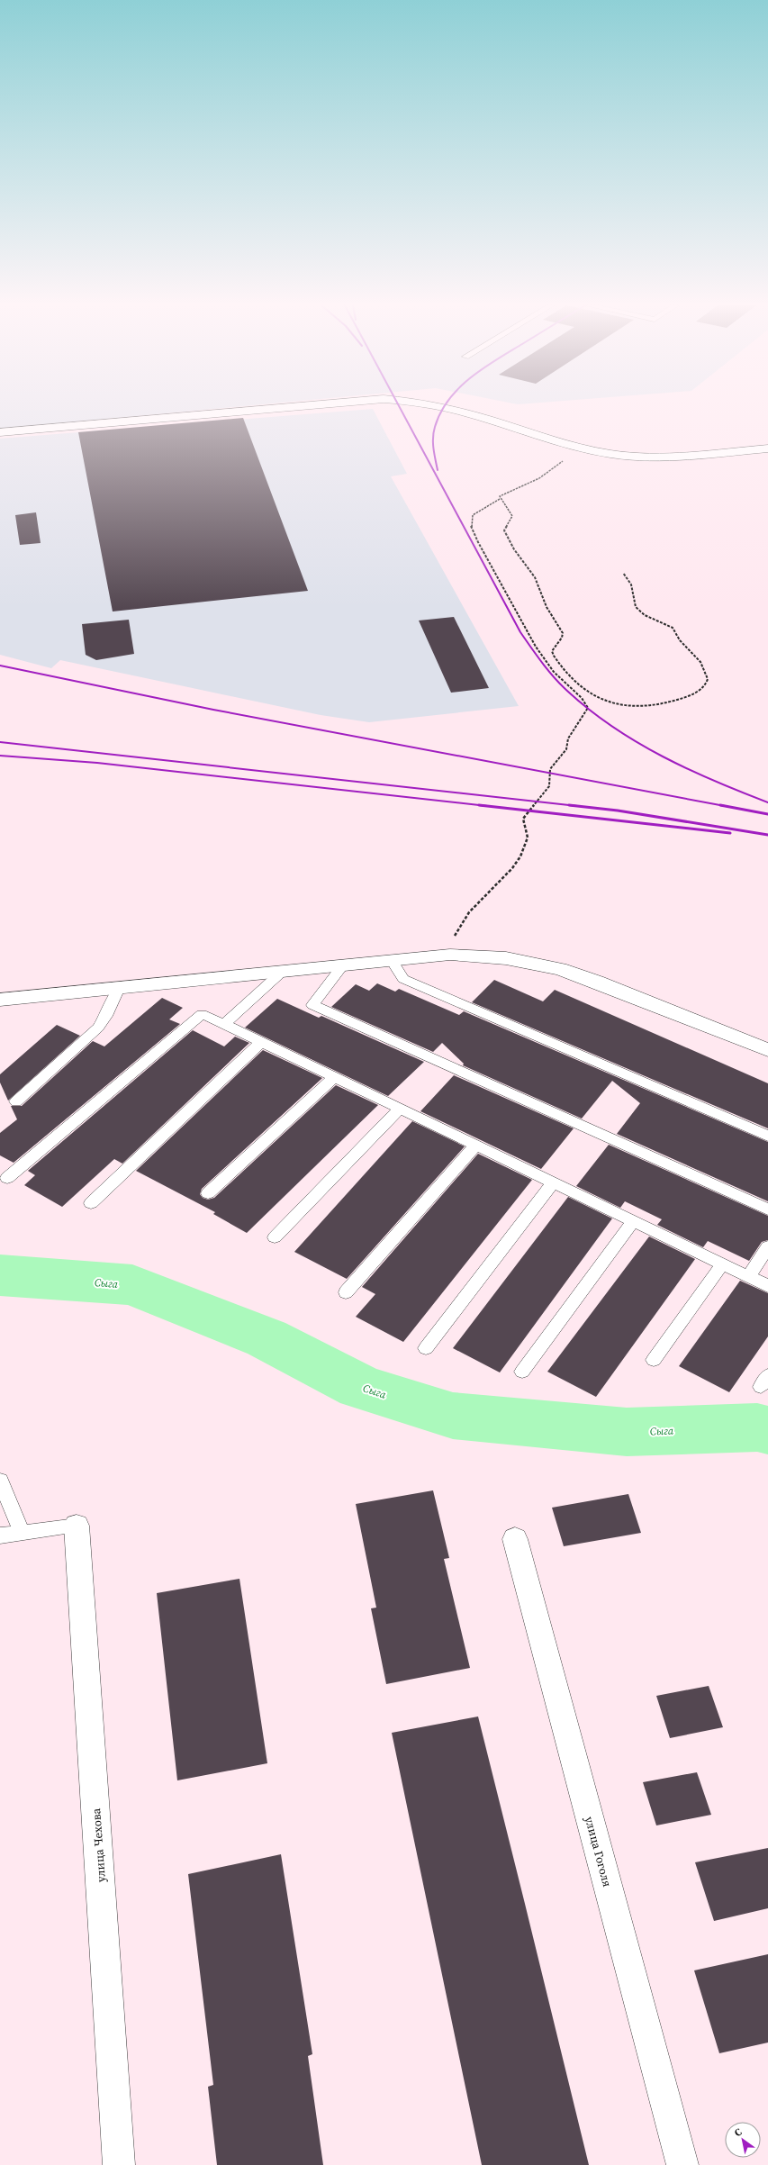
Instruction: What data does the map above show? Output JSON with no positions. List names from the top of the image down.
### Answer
{
  "streets": {
    "street": ["улица Чехова", "улица Гоголя"]
  },
  "water": ["Сыга"],
  "north": "top left"
}
